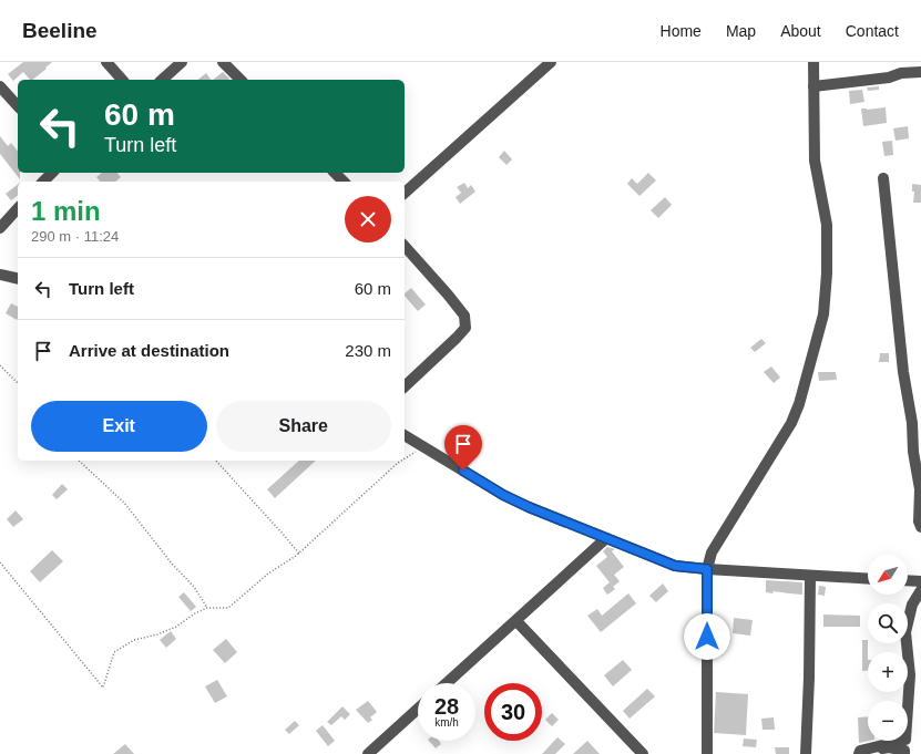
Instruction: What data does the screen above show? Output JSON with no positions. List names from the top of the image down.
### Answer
{
  "north": "bottom left",
  "page": {
    "header": "Beeline",
    "nav": [
      "Home",
      "Map",
      "About",
      "Contact"
    ],
    "turn": ["60 m", "Turn left"],
    "heading": ["1 min", "290 m · 11:24"],
    "list": [
      {
        "name": "Turn left",
        "value": "60 m"
      },
      {
        "name": "Arrive at destination",
        "value": "230 m"
      }
    ],
    "buttons": ["Exit", "Share"],
    "map_buttons": ["+", "−"],
    "speed": "28 km/h",
    "limit": "30"
  }
}
